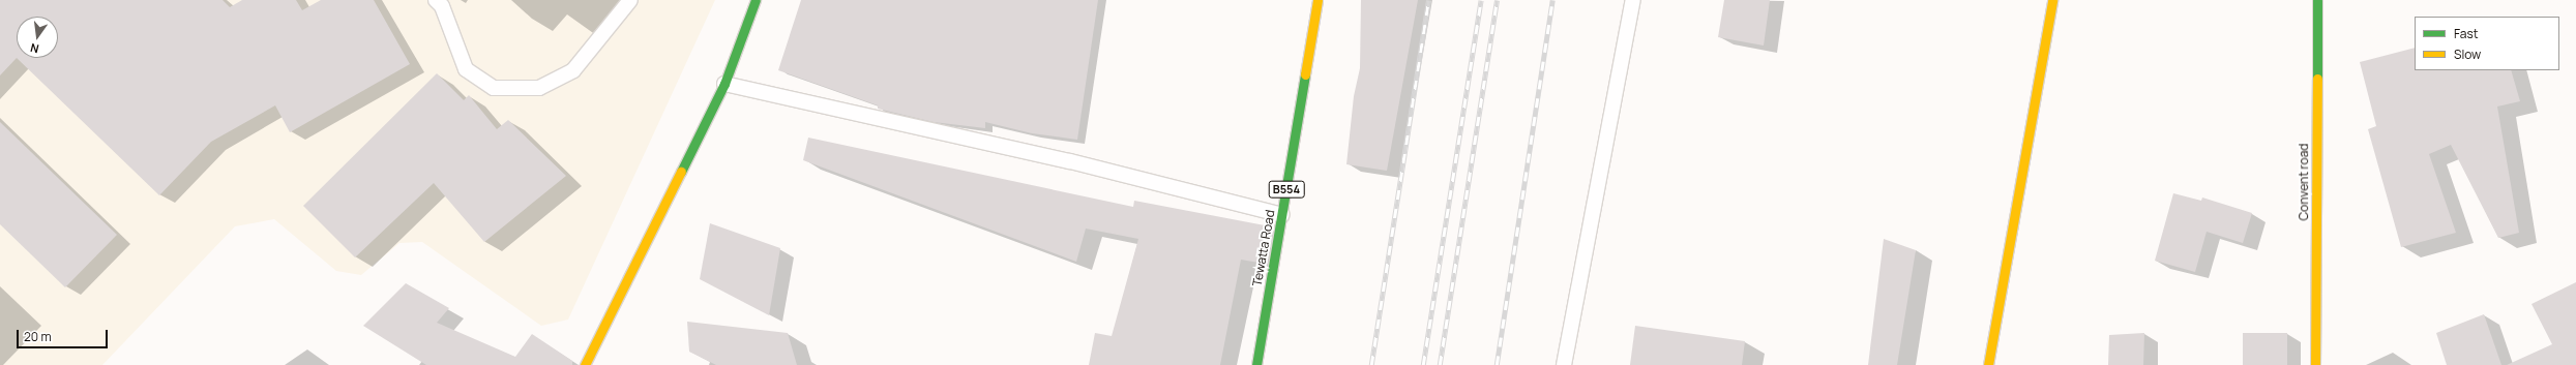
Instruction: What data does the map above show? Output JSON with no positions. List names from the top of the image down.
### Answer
{
  "streets": {
    "street": ["Convent road", "B554", "Tewatta Road"]
  },
  "legend": ["Fast", "Slow"],
  "scale_bar": "20 m",
  "north": "bottom"
}
